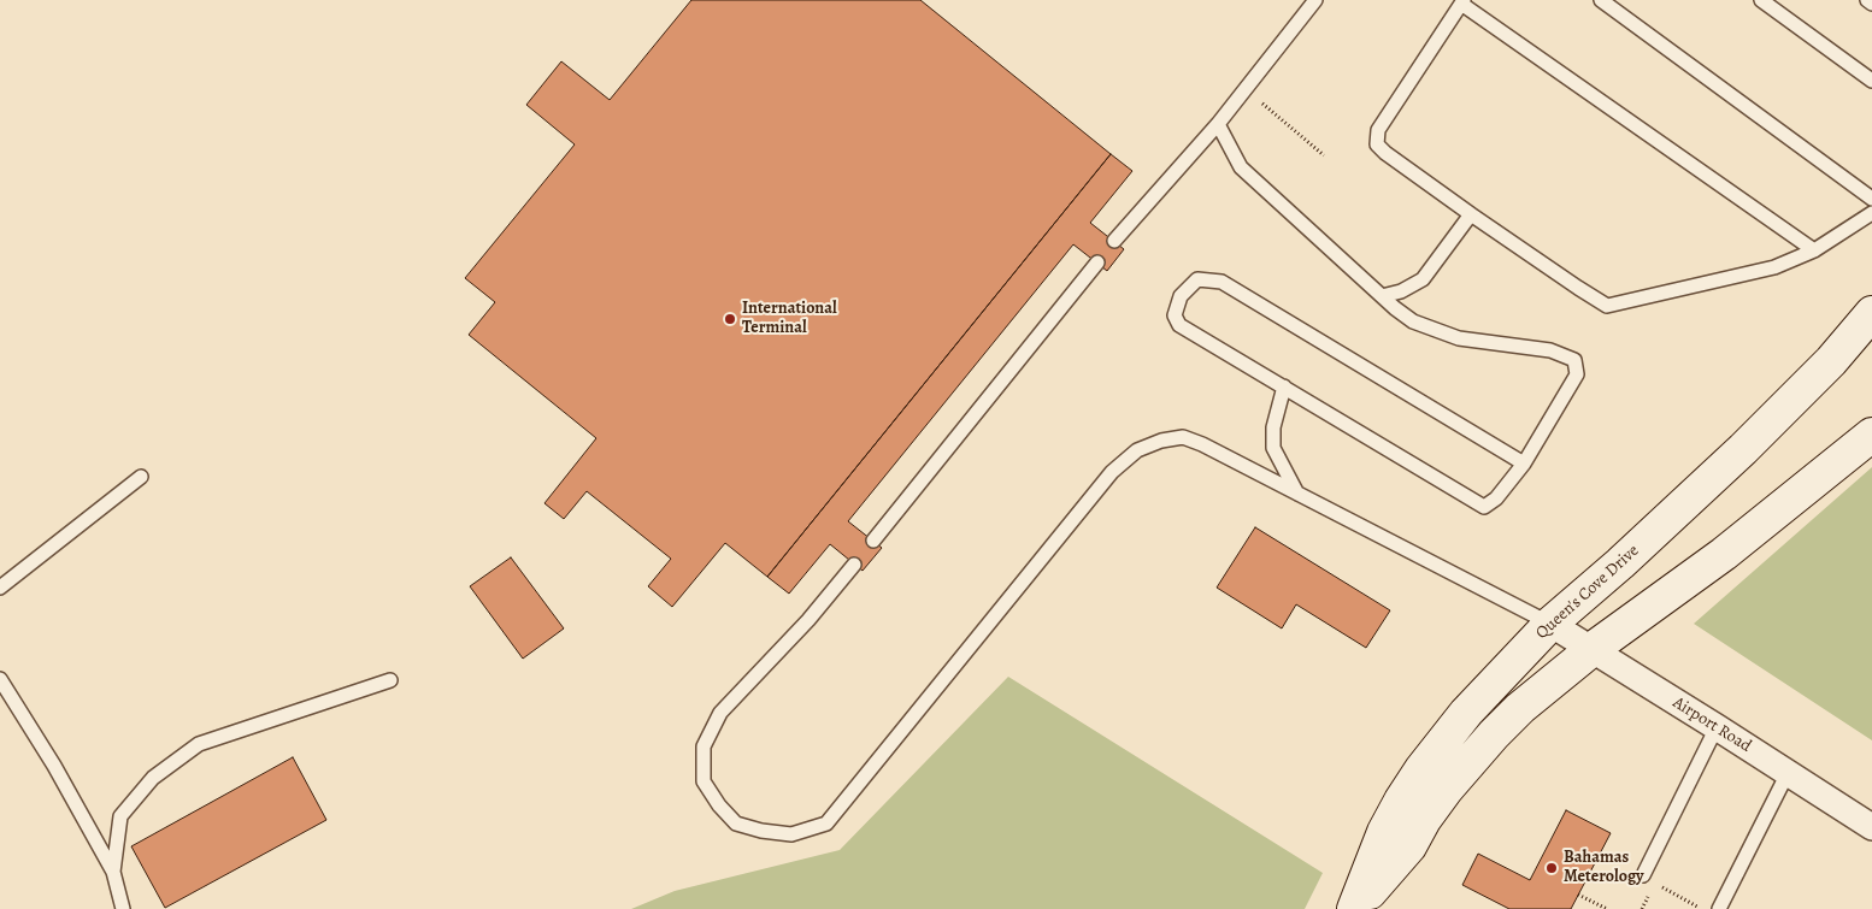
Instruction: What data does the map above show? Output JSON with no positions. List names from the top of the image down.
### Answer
{
  "streets": {
    "street": ["Queen's Cove Drive", "Airport Road"]
  },
  "crossings": [
    ["Queen's Cove Drive", "Airport Road"]
  ],
  "places": ["International Terminal", "Bahamas Meterology"]
}
